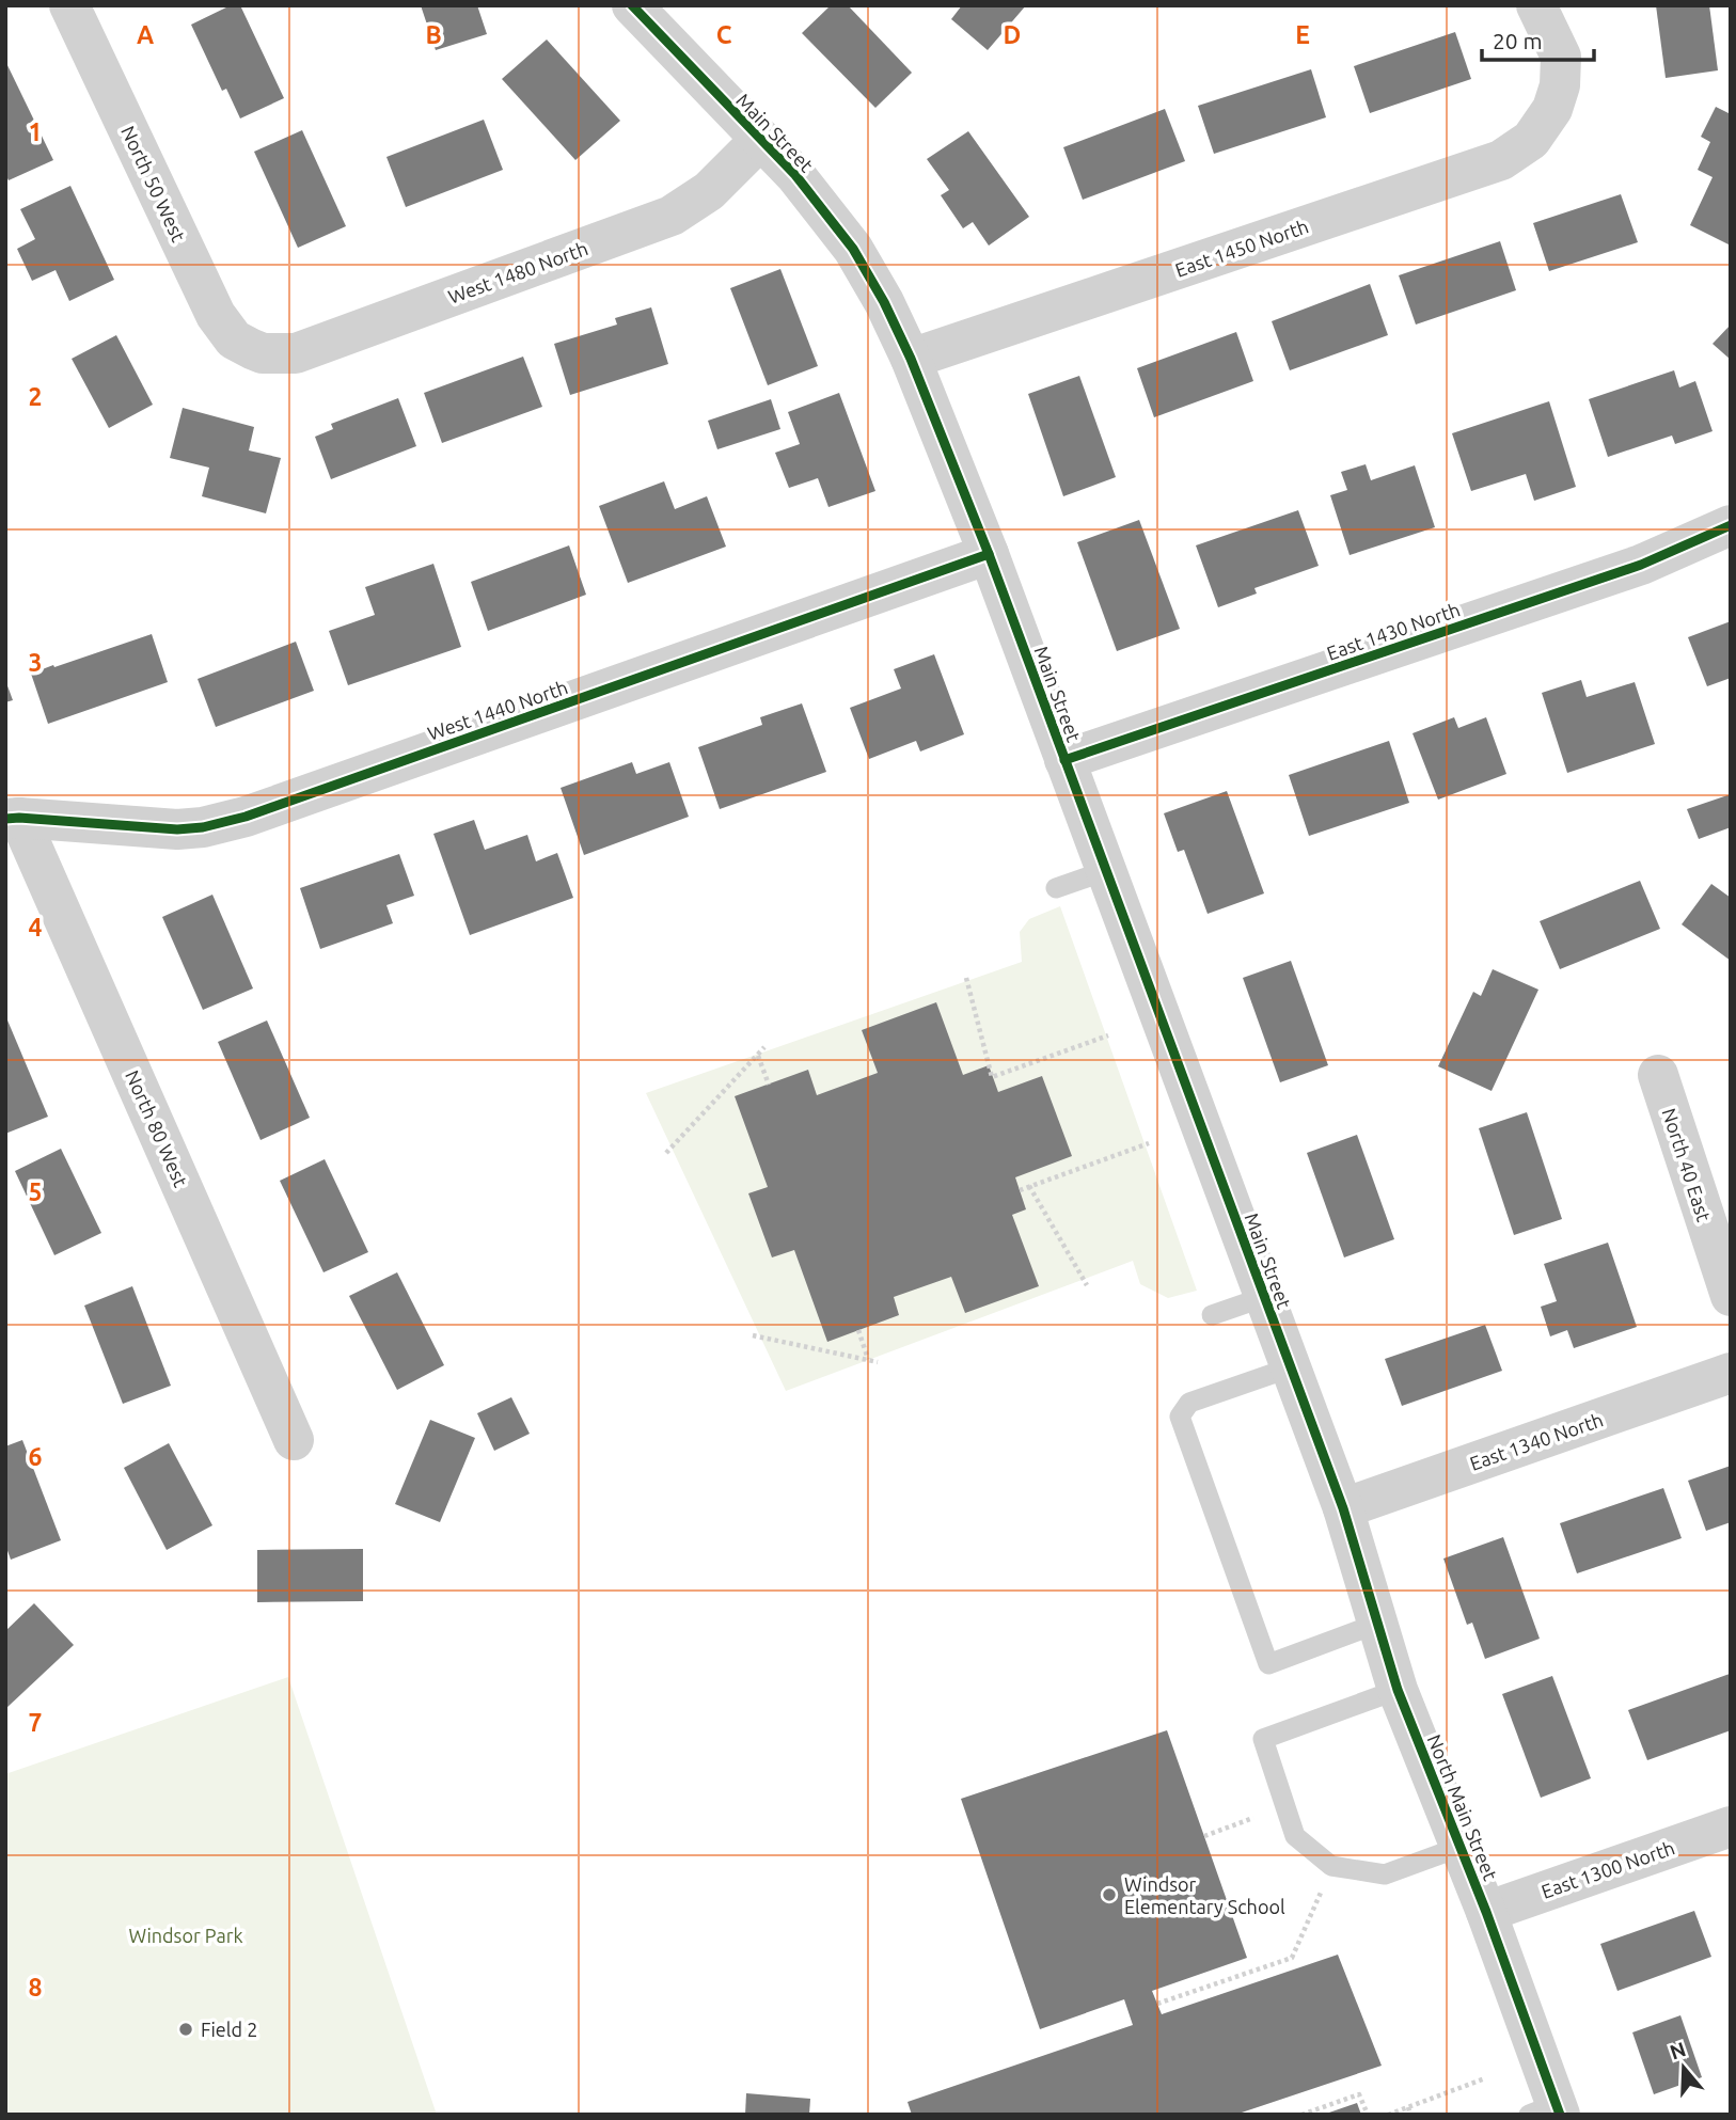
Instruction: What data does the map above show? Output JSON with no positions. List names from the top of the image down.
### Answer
{
  "streets": {
    "street": [
      "Main Street",
      "North 50 West",
      "East 1450 North",
      "West 1480 North",
      "East 1430 North",
      "West 1440 North",
      "North 80 West",
      "North 40 East",
      "East 1340 North",
      "North Main Street",
      "East 1300 North"
    ]
  },
  "crossings": [
    ["Main Street", "East 1450 North"],
    ["Main Street", "West 1480 North"],
    ["Main Street", "East 1430 North"],
    ["Main Street", "West 1440 North"],
    ["Main Street", "East 1340 North"],
    ["Main Street", "North Main Street"],
    ["North 50 West", "West 1480 North"],
    ["West 1440 North", "North 80 West"],
    ["East 1340 North", "North Main Street"],
    ["North Main Street", "East 1300 North"]
  ],
  "parks": ["Windsor Park"],
  "places": ["Windsor Elementary School", "Field 2"],
  "scale_bar": "20 m",
  "north": "top",
  "grid": {
    "columns": [
      "A",
      "B",
      "C",
      "D",
      "E"
    ],
    "rows": [
      "1",
      "2",
      "3",
      "4",
      "5",
      "6",
      "7",
      "8"
    ]
  }
}
